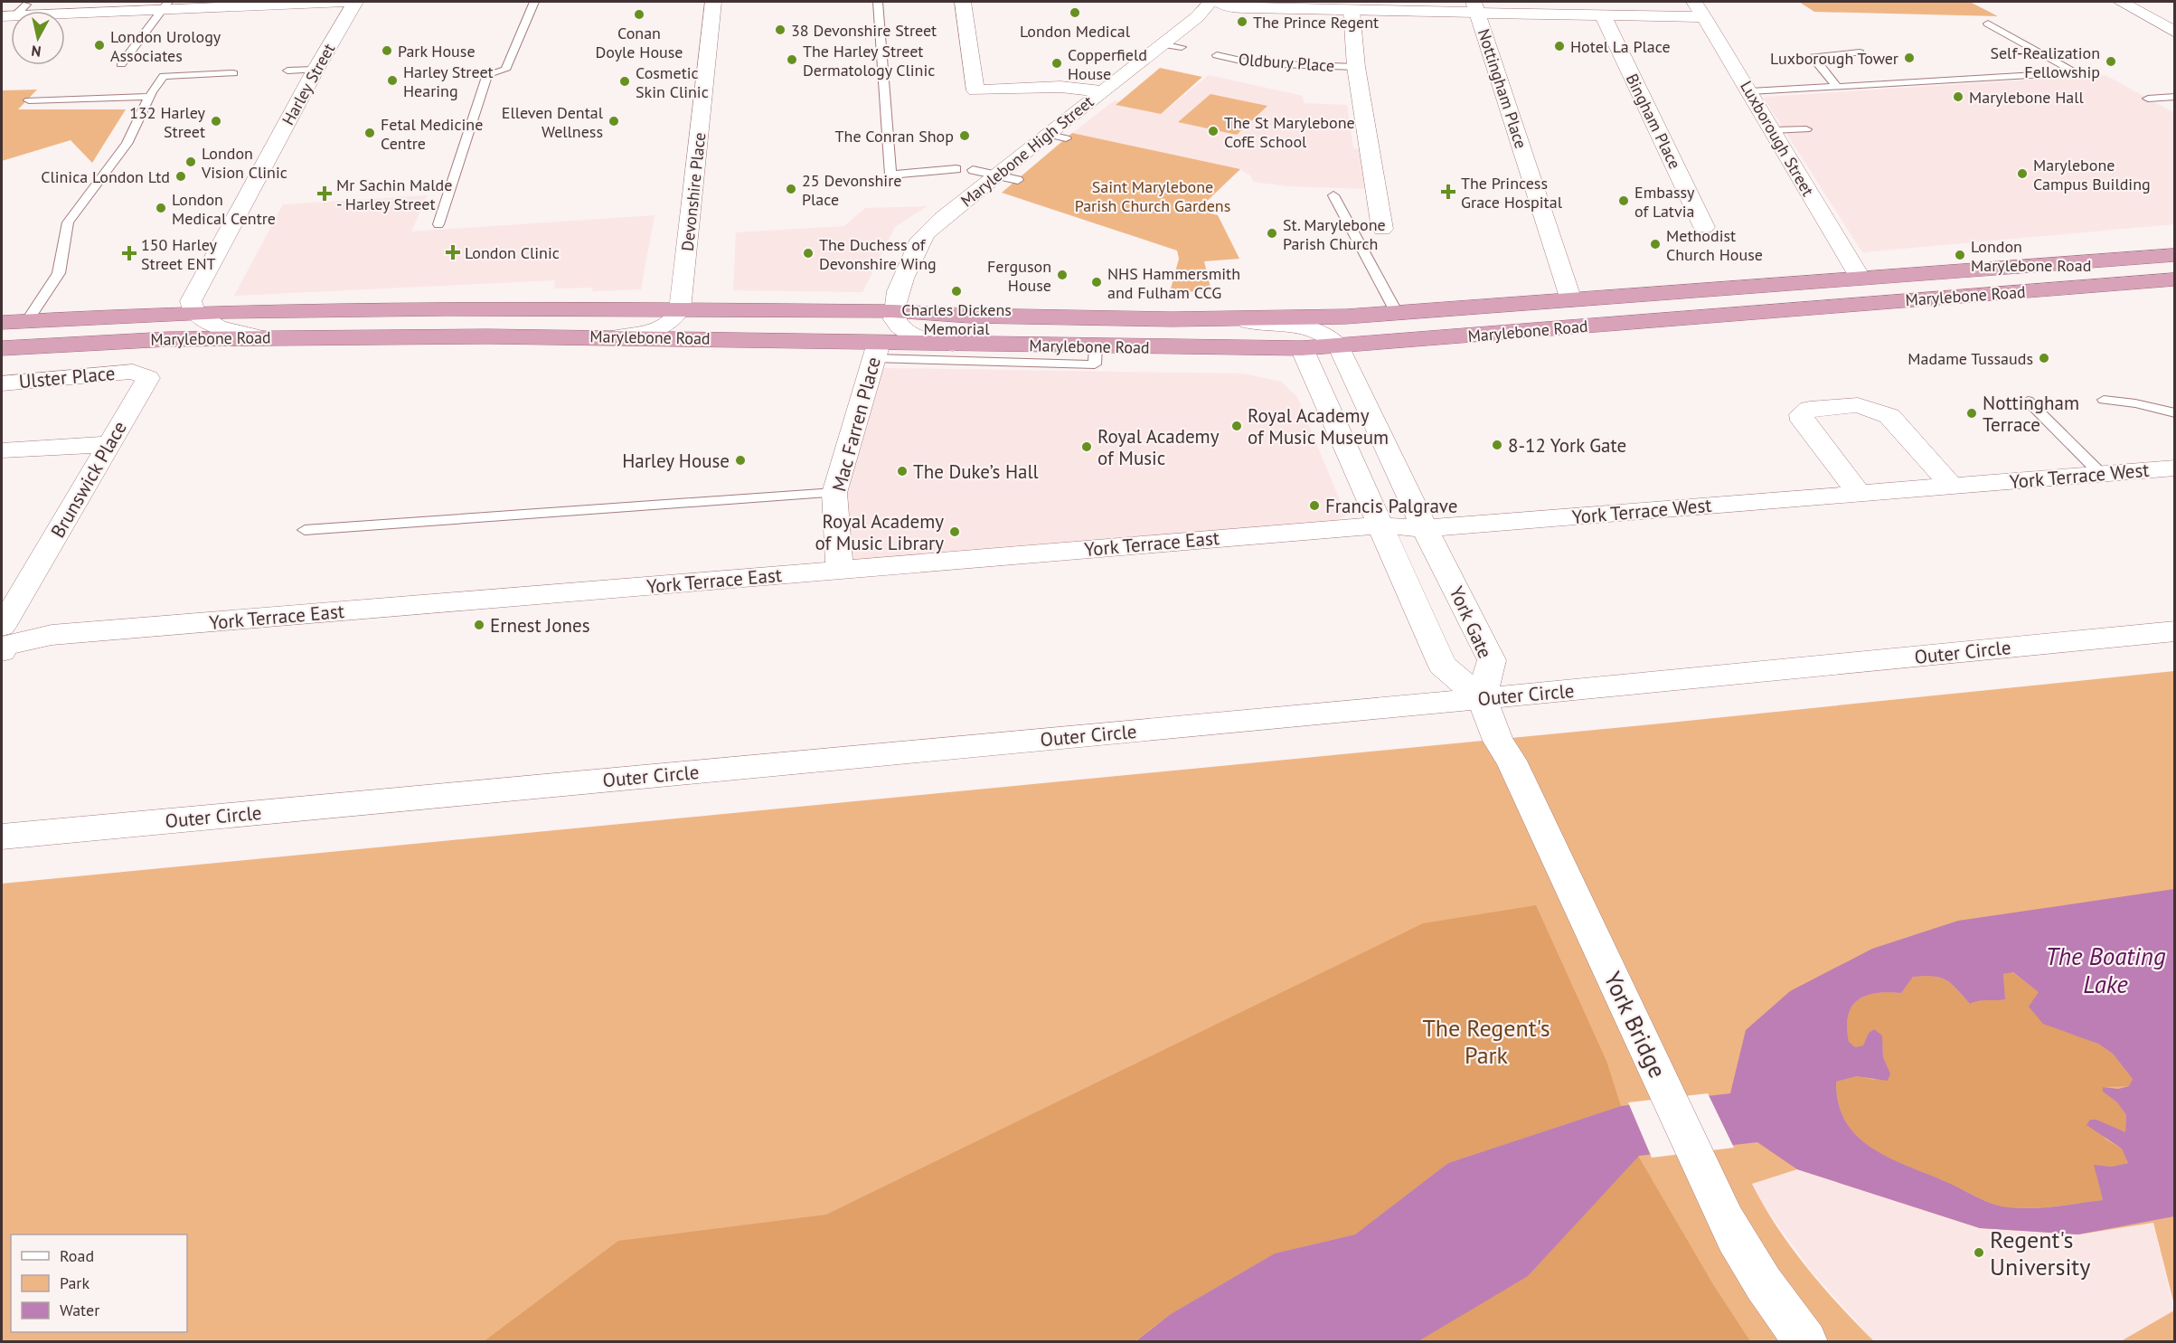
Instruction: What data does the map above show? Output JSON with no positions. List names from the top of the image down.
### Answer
{
  "streets": {
    "highway": ["Marylebone Road"],
    "street": [
      "Oldbury Place",
      "Harley Street",
      "Nottingham Place",
      "Bingham Place",
      "Luxborough Street",
      "Marylebone High Street",
      "Devonshire Place",
      "Ulster Place",
      "Mac Farren Place",
      "York Terrace West",
      "Brunswick Place",
      "York Terrace East",
      "York Gate",
      "Outer Circle",
      "York Bridge"
    ]
  },
  "crossings": [
    ["Oldbury Place", "Marylebone High Street"],
    ["Harley Street", "Marylebone Road"],
    ["Nottingham Place", "Marylebone High Street"],
    ["Nottingham Place", "Marylebone Road"],
    ["Bingham Place", "Marylebone High Street"],
    ["Luxborough Street", "Marylebone High Street"],
    ["Luxborough Street", "Marylebone Road"],
    ["Marylebone High Street", "Marylebone Road"],
    ["Devonshire Place", "Marylebone Road"],
    ["Marylebone Road", "Mac Farren Place"],
    ["Marylebone Road", "York Gate"],
    ["Ulster Place", "Brunswick Place"],
    ["Mac Farren Place", "York Terrace East"],
    ["York Terrace West", "York Terrace East"],
    ["York Terrace West", "York Gate"],
    ["Brunswick Place", "York Terrace East"],
    ["York Terrace East", "York Gate"],
    ["York Gate", "Outer Circle"],
    ["York Gate", "York Bridge"],
    ["Outer Circle", "York Bridge"]
  ],
  "water": ["The Boating Lake"],
  "parks": ["Saint Marylebone Parish Church Gardens", "The Regent's Park"],
  "places": {
    "other": [
      "London Medical",
      "Conan Doyle House",
      "The Prince Regent",
      "38 Devonshire Street",
      "London Urology Associates",
      "Hotel La Place",
      "Park House",
      "Luxborough Tower",
      "The Harley Street Dermatology Clinic",
      "Self-Realization Fellowship",
      "Copperfield House",
      "Harley Street Hearing",
      "Cosmetic Skin Clinic",
      "Marylebone Hall",
      "132 Harley Street",
      "Elleven Dental Wellness",
      "The St Marylebone CofE School",
      "Fetal Medicine Centre",
      "The Conran Shop",
      "London Vision Clinic",
      "Marylebone Campus Building",
      "Clinica London Ltd",
      "25 Devonshire Place",
      "Embassy of Latvia",
      "London Medical Centre",
      "St. Marylebone Parish Church",
      "Methodist Church House",
      "The Duchess of Devonshire Wing",
      "London Marylebone Road",
      "Ferguson House",
      "NHS Hammersmith and Fulham CCG",
      "Charles Dickens Memorial",
      "Madame Tussauds",
      "Nottingham Terrace",
      "Royal Academy of Music Museum",
      "8-12 York Gate",
      "Royal Academy of Music",
      "Harley House",
      "The Duke’s Hall",
      "Francis Palgrave",
      "Royal Academy of Music Library",
      "Ernest Jones",
      "Regent's University"
    ],
    "health": [
      "The Princess Grace Hospital",
      "Mr Sachin Malde - Harley Street",
      "London Clinic",
      "150 Harley Street ENT"
    ]
  },
  "legend": ["Road", "Park", "Water"],
  "north": "bottom"
}
